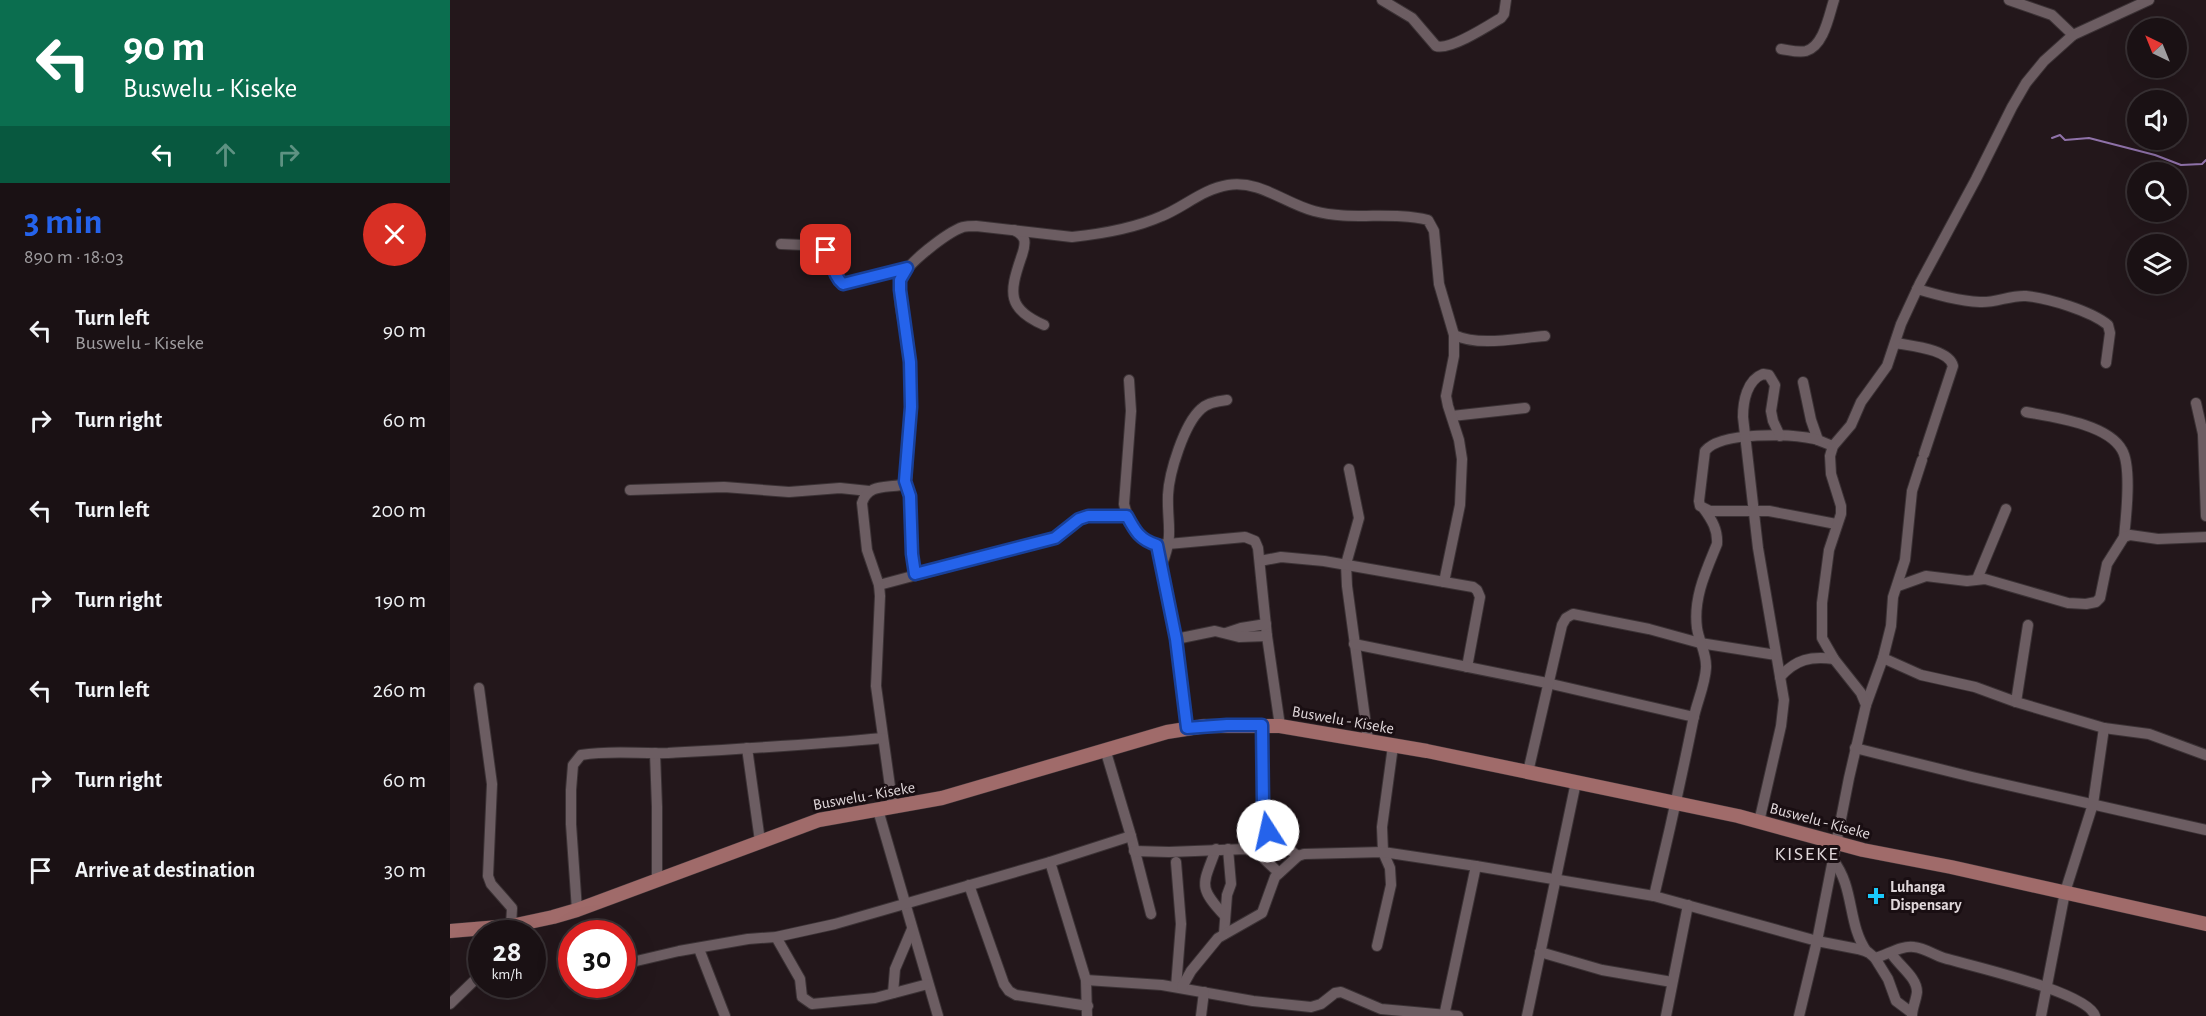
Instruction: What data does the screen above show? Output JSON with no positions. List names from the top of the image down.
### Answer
{
  "streets": {
    "main road": ["Buswelu - Kiseke"]
  },
  "districts": ["KISEKE"],
  "places": {
    "health": ["Luhanga Dispensary"]
  },
  "north": "top left",
  "page": {
    "turn": ["90 m", "Buswelu - Kiseke"],
    "heading": ["3 min", "890 m · 18:03"],
    "list": [
      {
        "name": "Turn left",
        "note": "Buswelu - Kiseke",
        "value": "90 m"
      },
      {
        "name": "Turn right",
        "value": "60 m"
      },
      {
        "name": "Turn left",
        "value": "200 m"
      },
      {
        "name": "Turn right",
        "value": "190 m"
      },
      {
        "name": "Turn left",
        "value": "260 m"
      },
      {
        "name": "Turn right",
        "value": "60 m"
      },
      {
        "name": "Arrive at destination",
        "value": "30 m"
      }
    ],
    "speed": "28 km/h",
    "limit": "30"
  }
}
